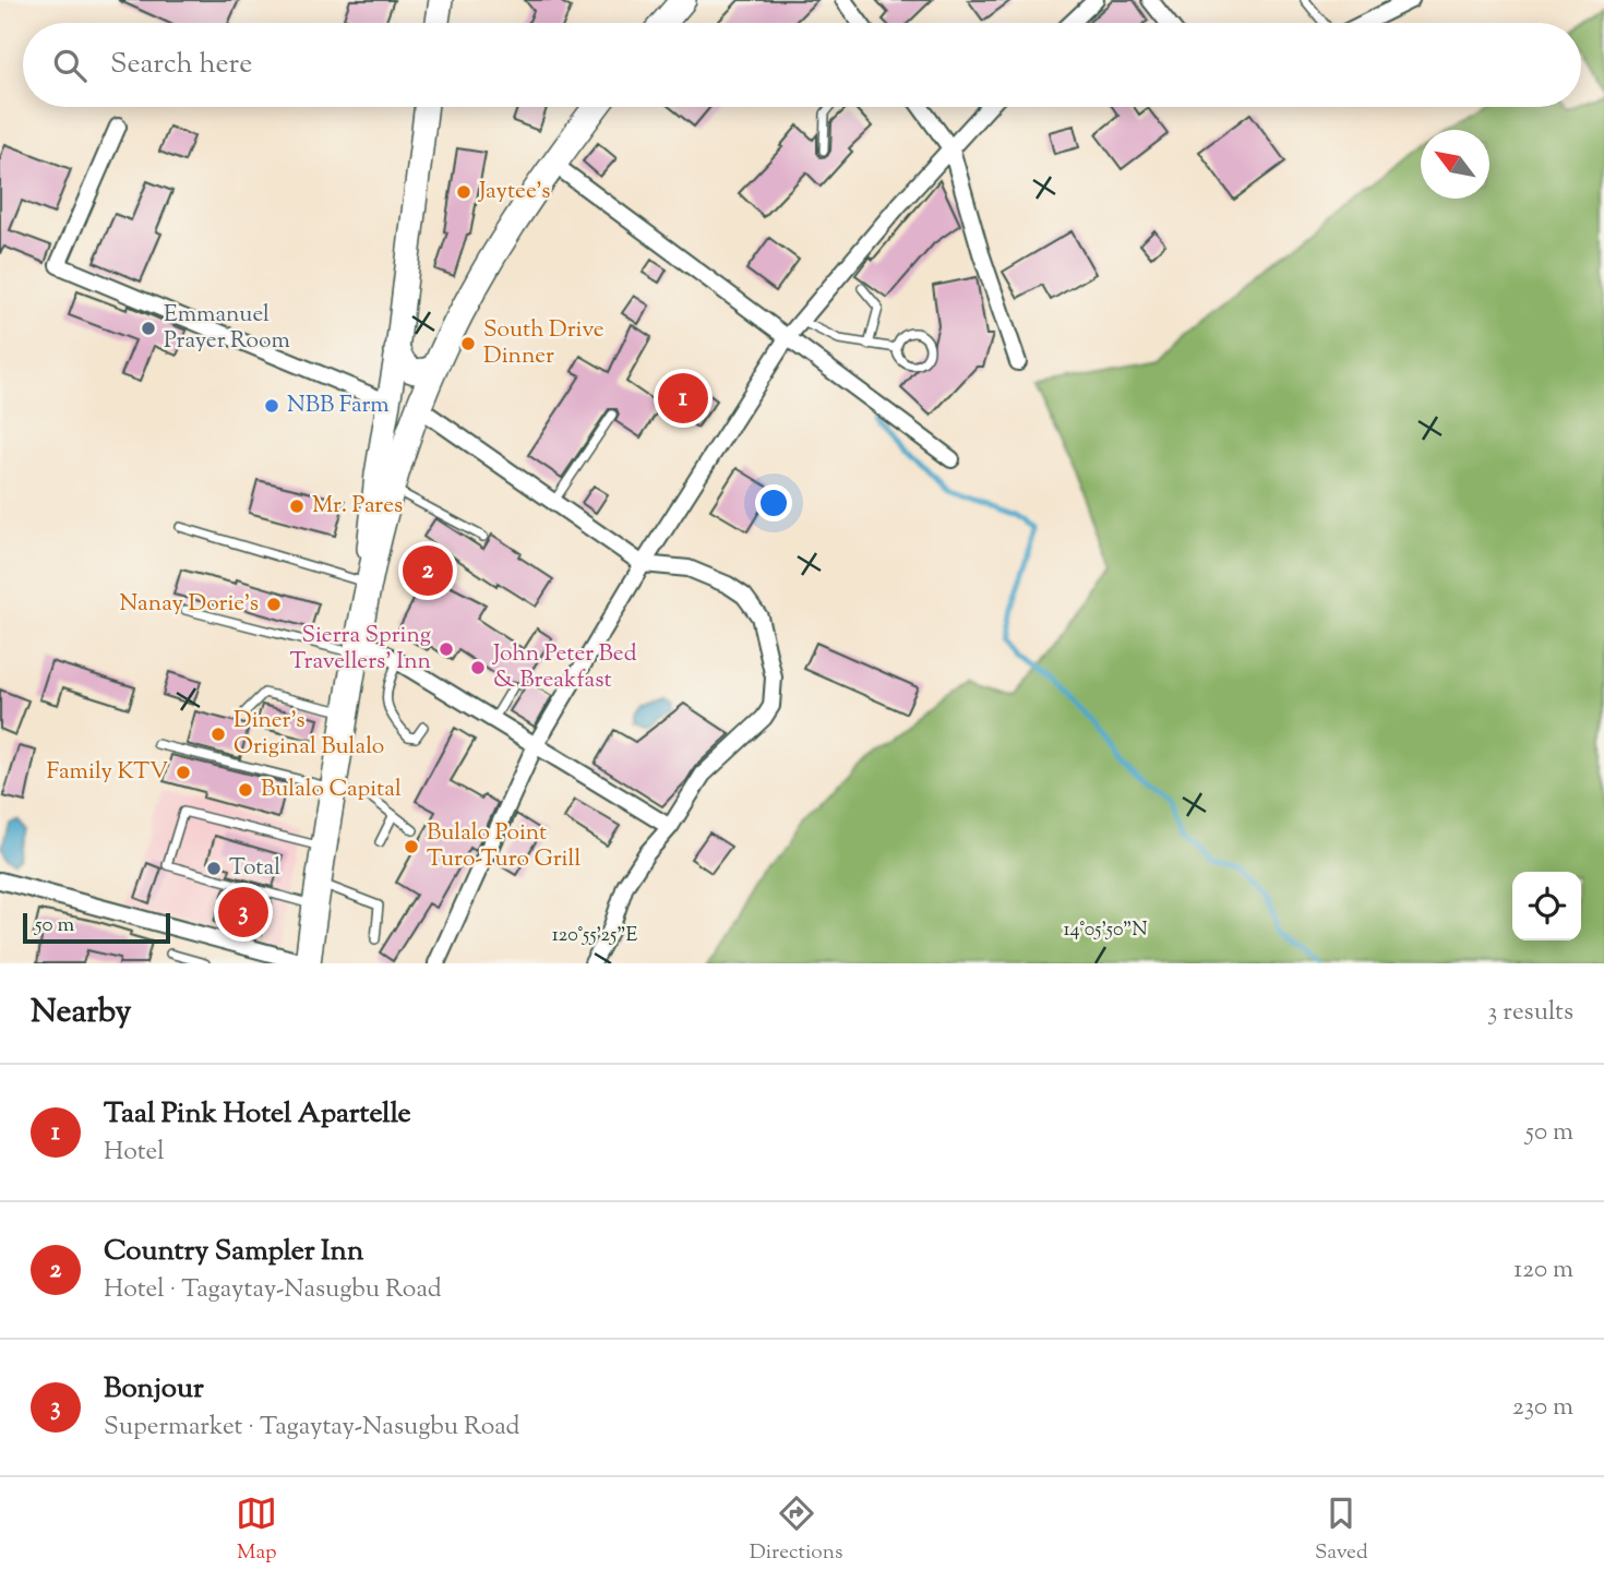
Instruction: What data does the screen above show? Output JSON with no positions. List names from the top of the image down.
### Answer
{
  "places": [
    "Jaytee's",
    "Emmanuel Prayer Room",
    "South Drive Dinner",
    "NBB Farm",
    "Mr. Pares",
    "Nanay Dorie's",
    "Sierra Spring Travellers' Inn",
    "John Peter Bed & Breakfast",
    "Diner's Original Bulalo",
    "Family KTV",
    "Bulalo Capital",
    "Bulalo Point Turo-Turo Grill",
    "Total"
  ],
  "scale_bar": "50 m",
  "north": "top left",
  "page": {
    "search": "Search here",
    "pins": ["1", "2", "3"],
    "scale": "50 m",
    "heading": ["Nearby", "3 results"],
    "list": [
      {
        "mark": "1",
        "name": "Taal Pink Hotel Apartelle",
        "note": "Hotel",
        "value": "50 m"
      },
      {
        "mark": "2",
        "name": "Country Sampler Inn",
        "note": "Hotel · Tagaytay-Nasugbu Road",
        "value": "120 m"
      },
      {
        "mark": "3",
        "name": "Bonjour",
        "note": "Supermarket · Tagaytay-Nasugbu Road",
        "value": "230 m"
      }
    ],
    "nav": ["Map", "Directions", "Saved"]
  },
  "coordinates": ["14°05'50\"N", "120°55'25\"E"]
}
